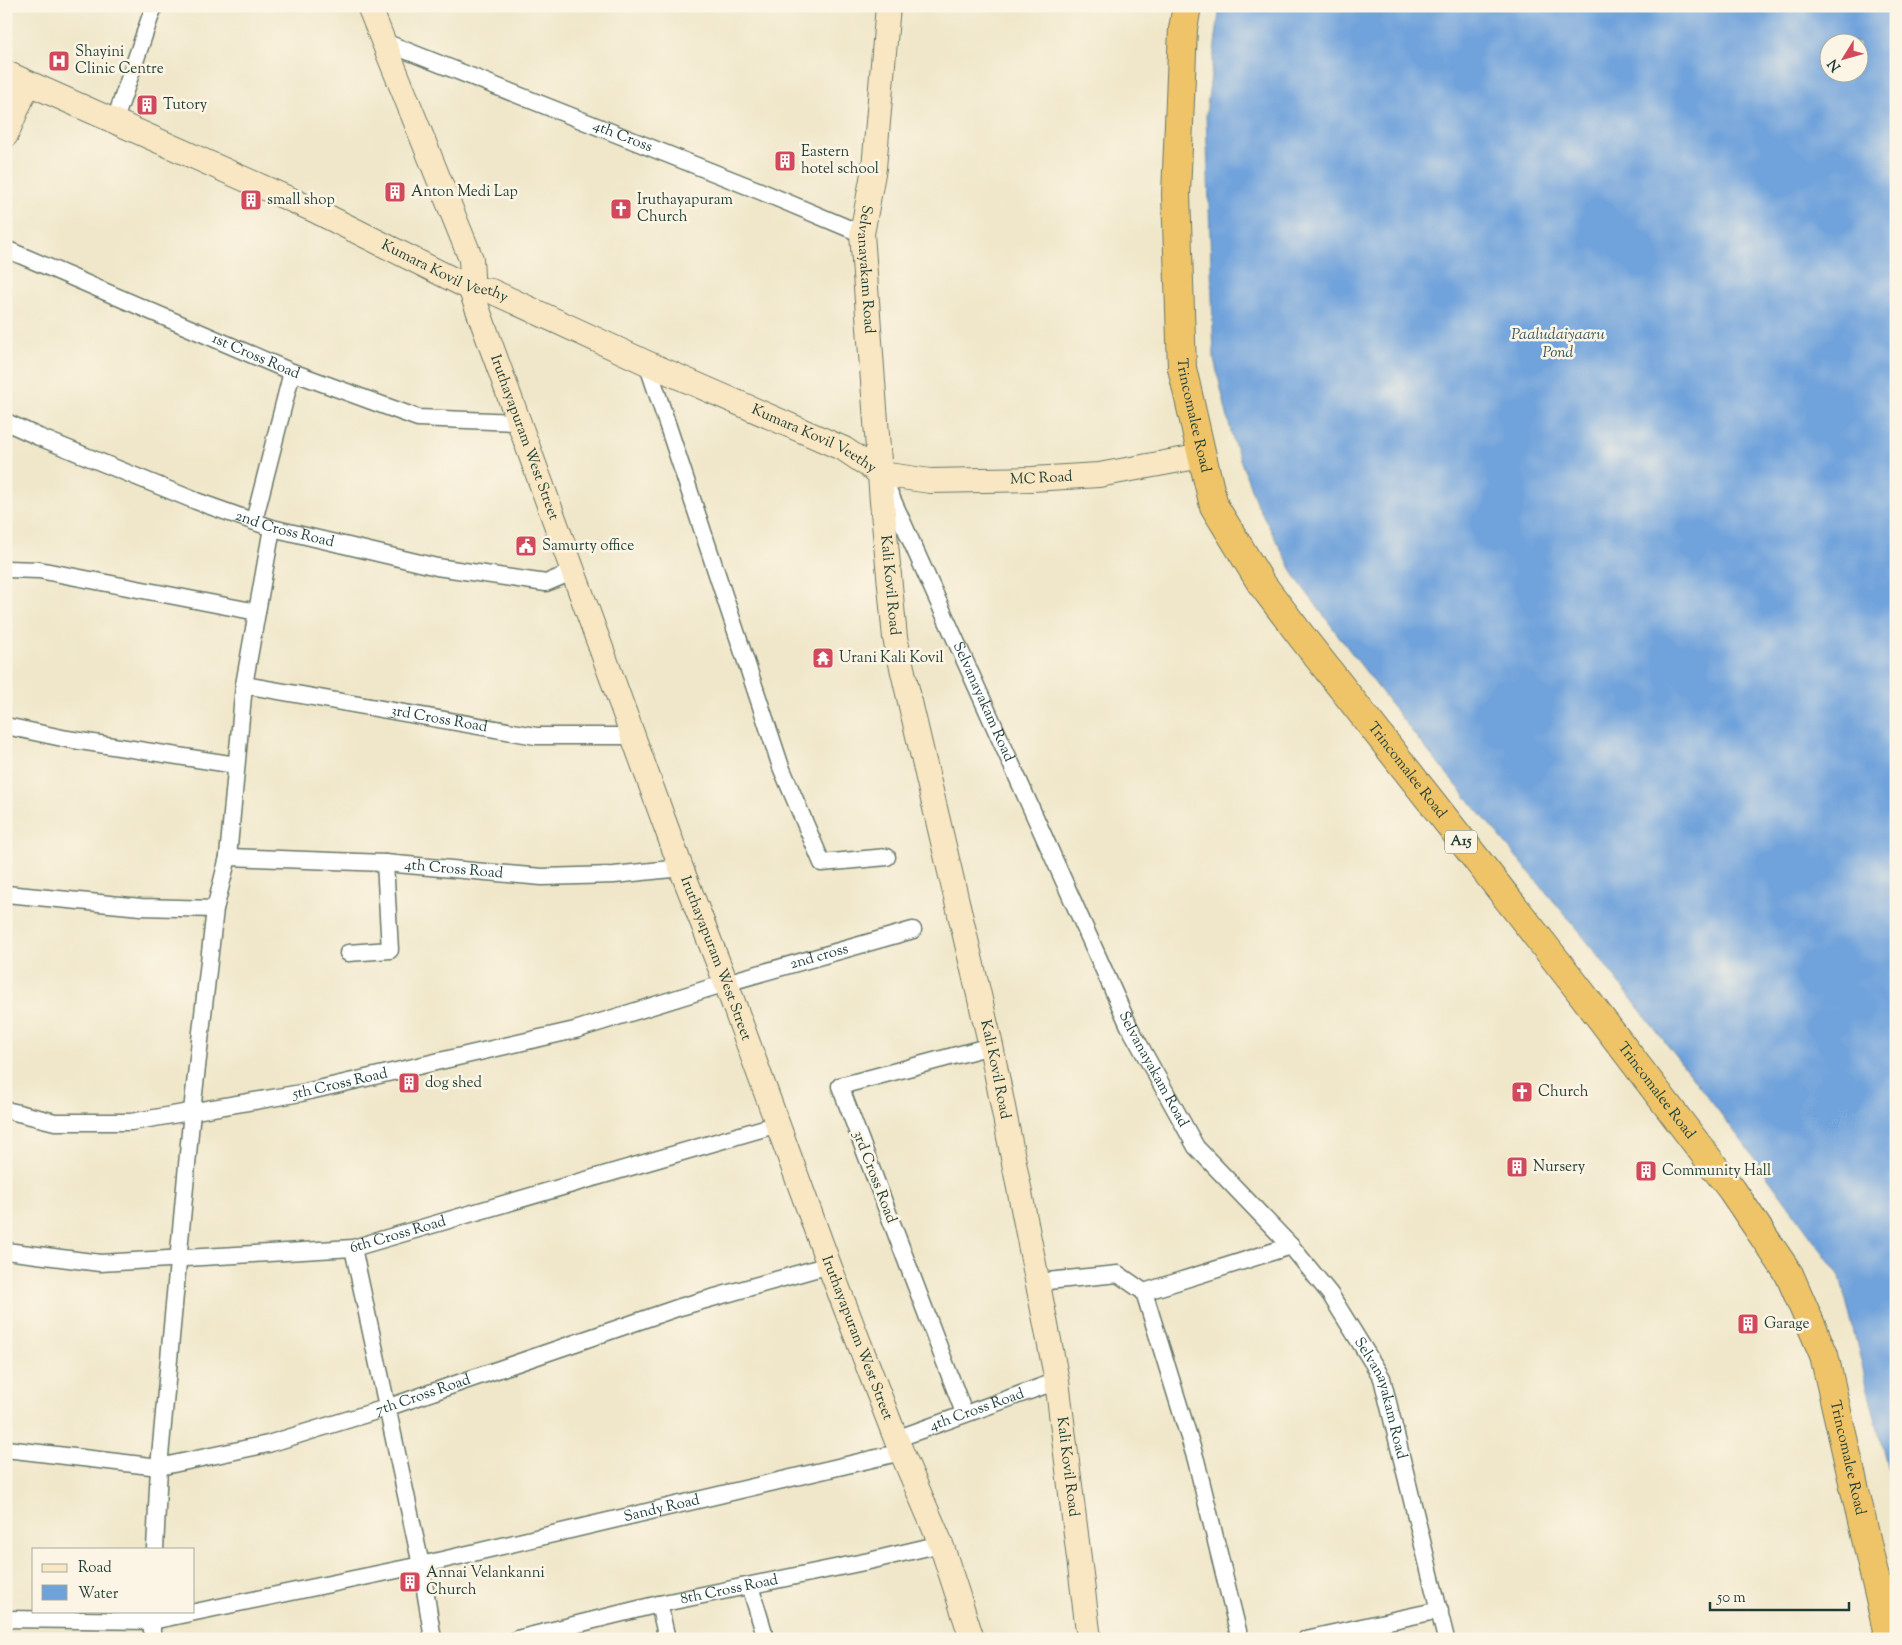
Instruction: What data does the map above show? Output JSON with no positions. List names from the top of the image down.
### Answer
{
  "streets": {
    "highway": ["Trincomalee Road", "A15"],
    "main road": [
      "Selvanayakam Road",
      "Kumara Kovil Veethy",
      "Iruthayapuram West Street",
      "MC Road",
      "Kali Kovil Road"
    ],
    "street": [
      "4th Cross",
      "1st Cross Road",
      "2nd Cross Road",
      "3rd Cross Road",
      "4th Cross Road",
      "2nd cross",
      "5th Cross Road",
      "6th Cross Road",
      "7th Cross Road",
      "Sandy Road",
      "8th Cross Road"
    ]
  },
  "crossings": [
    ["4th Cross", "Selvanayakam Road"],
    ["4th Cross", "Iruthayapuram West Street"],
    ["Selvanayakam Road", "Kumara Kovil Veethy"],
    ["Selvanayakam Road", "MC Road"],
    ["Selvanayakam Road", "Kali Kovil Road"],
    ["Kumara Kovil Veethy", "Iruthayapuram West Street"],
    ["Kumara Kovil Veethy", "MC Road"],
    ["1st Cross Road", "Iruthayapuram West Street"],
    ["Trincomalee Road", "MC Road"],
    ["Iruthayapuram West Street", "2nd Cross Road"],
    ["Iruthayapuram West Street", "3rd Cross Road"],
    ["Iruthayapuram West Street", "4th Cross Road"],
    ["Iruthayapuram West Street", "2nd cross"],
    ["Iruthayapuram West Street", "5th Cross Road"],
    ["Iruthayapuram West Street", "6th Cross Road"],
    ["Iruthayapuram West Street", "7th Cross Road"],
    ["Iruthayapuram West Street", "Sandy Road"],
    ["Iruthayapuram West Street", "8th Cross Road"],
    ["Kali Kovil Road", "3rd Cross Road"],
    ["Kali Kovil Road", "4th Cross Road"],
    ["3rd Cross Road", "4th Cross Road"],
    ["4th Cross Road", "Sandy Road"],
    ["2nd cross", "5th Cross Road"]
  ],
  "water": ["Paaludaiyaaru Pond"],
  "places": {
    "hospital": ["Shayini Clinic Centre"],
    "building": [
      "Tutory",
      "Eastern hotel school",
      "Anton Medi Lap",
      "small shop",
      "dog shed",
      "Nursery",
      "Community Hall",
      "Garage",
      "Annai Velankanni Church"
    ],
    "church": ["Iruthayapuram Church", "Church"],
    "public building": ["Samurty office"],
    "temple": ["Urani Kali Kovil"]
  },
  "legend": ["Road", "Water"],
  "scale_bar": "50 m",
  "north": "bottom left"
}
